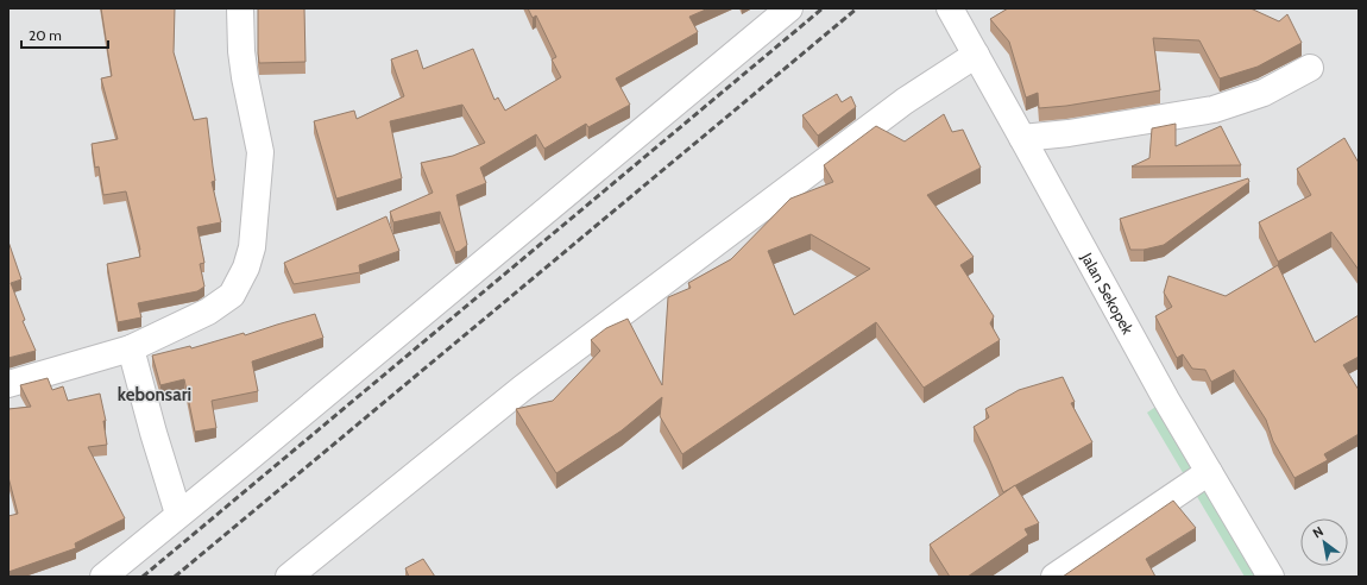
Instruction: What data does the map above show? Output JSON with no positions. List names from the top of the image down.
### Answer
{
  "streets": {
    "street": ["Jalan Sekopek"]
  },
  "districts": ["kebonsari"],
  "scale_bar": "20 m",
  "north": "top left"
}
